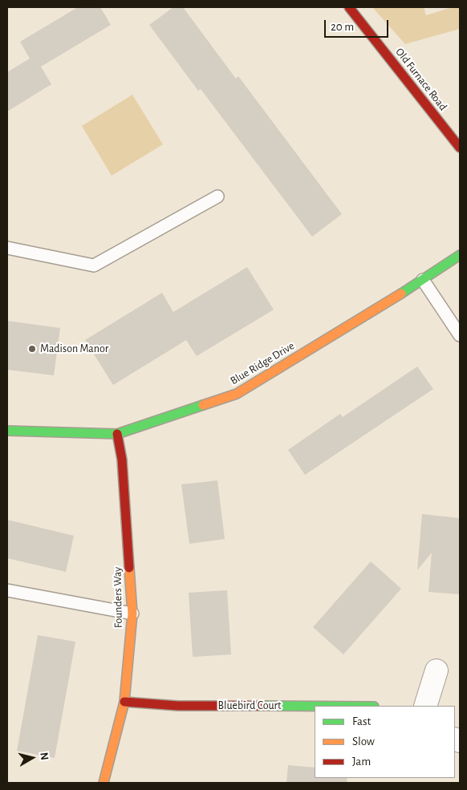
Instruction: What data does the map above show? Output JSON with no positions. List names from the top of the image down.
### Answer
{
  "streets": {
    "street": [
      "Old Furnace Road",
      "Blue Ridge Drive",
      "Founders Way",
      "Bluebird Court"
    ]
  },
  "crossings": [
    ["Blue Ridge Drive", "Founders Way"],
    ["Founders Way", "Bluebird Court"]
  ],
  "places": ["Madison Manor"],
  "legend": ["Fast", "Slow", "Jam"],
  "scale_bar": "20 m",
  "north": "right"
}
